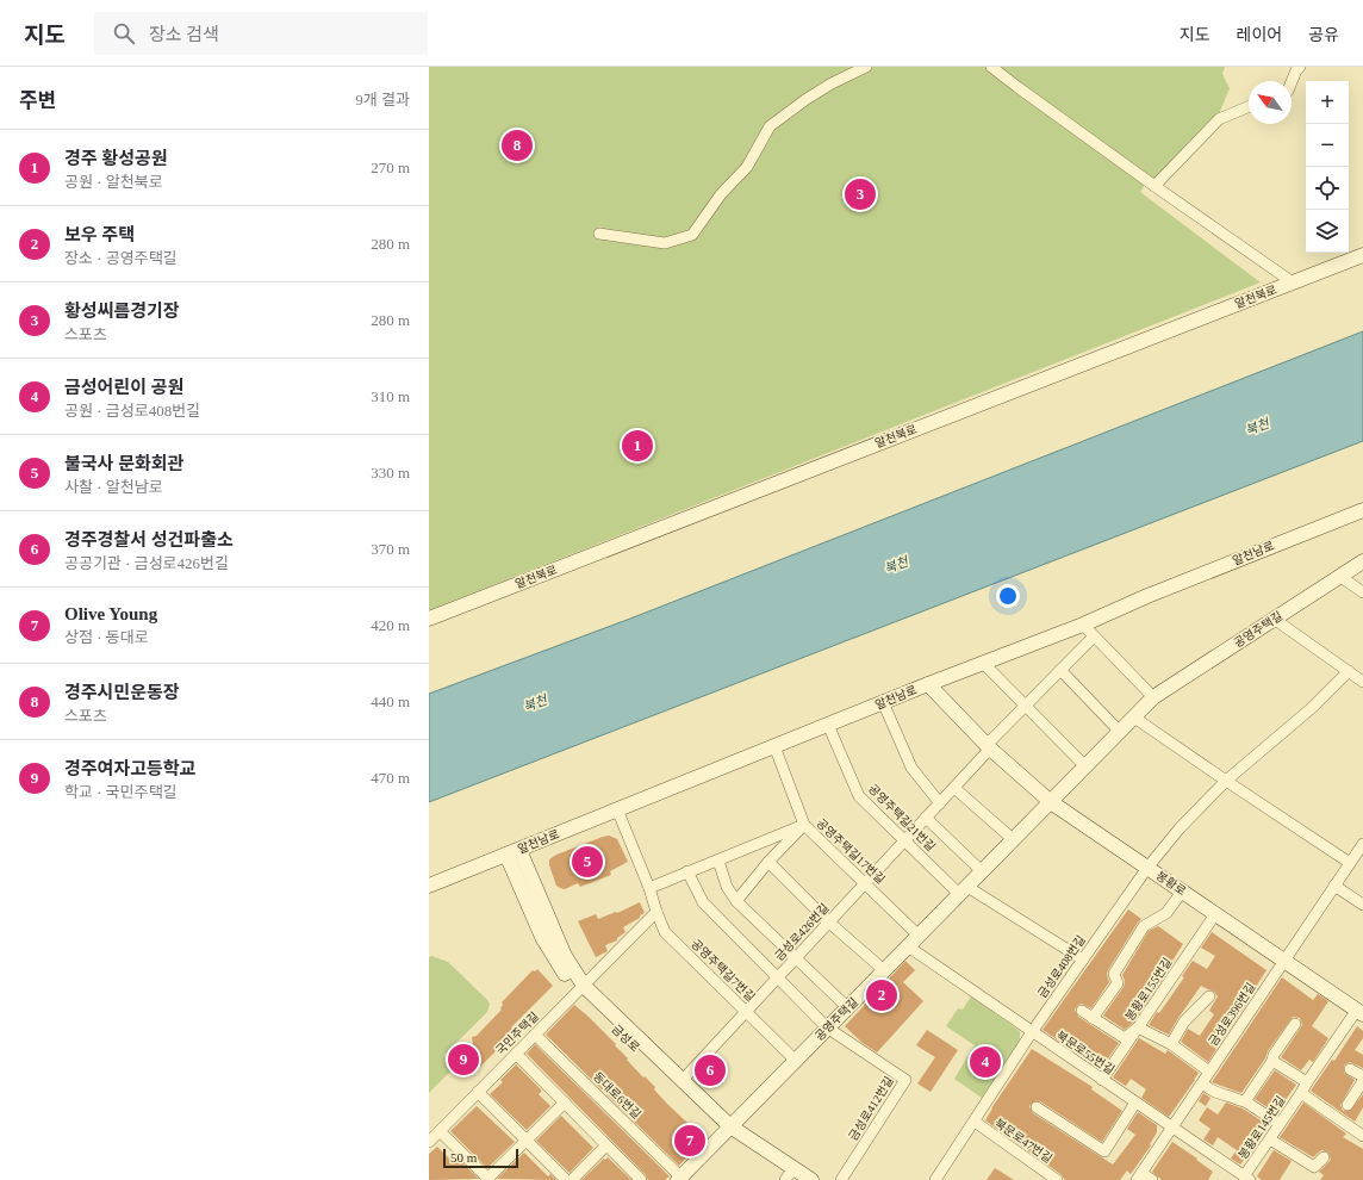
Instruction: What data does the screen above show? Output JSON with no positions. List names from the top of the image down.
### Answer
{
  "streets": {
    "street": [
      "알천북로",
      "알천남로",
      "공영주택길",
      "공영주택길21번길",
      "공영주택길17번길",
      "봉황로",
      "금성로426번길",
      "금성로408번길",
      "공영주택길7번길",
      "봉황로155번길",
      "금성로396번길",
      "국민주택길",
      "금성로",
      "북문로55번길",
      "동대로6번길",
      "금성로412번길",
      "봉황로145번길",
      "북문로47번길"
    ]
  },
  "crossings": [
    ["알천남로", "공영주택길21번길"],
    ["알천남로", "공영주택길17번길"],
    ["알천남로", "봉황로"],
    ["알천남로", "공영주택길7번길"],
    ["알천남로", "금성로"],
    ["공영주택길", "공영주택길21번길"],
    ["공영주택길", "공영주택길17번길"],
    ["공영주택길", "봉황로"],
    ["공영주택길", "공영주택길7번길"],
    ["공영주택길", "금성로"],
    ["공영주택길", "북문로55번길"],
    ["공영주택길", "동대로6번길"],
    ["공영주택길", "금성로412번길"],
    ["공영주택길21번길", "금성로426번길"],
    ["공영주택길21번길", "금성로408번길"],
    ["공영주택길17번길", "금성로426번길"],
    ["봉황로", "금성로426번길"],
    ["봉황로", "금성로408번길"],
    ["봉황로", "봉황로155번길"],
    ["봉황로", "금성로396번길"],
    ["봉황로", "봉황로145번길"],
    ["금성로426번길", "공영주택길7번길"],
    ["금성로426번길", "금성로"],
    ["금성로408번길", "북문로55번길"],
    ["금성로408번길", "북문로47번길"],
    ["봉황로155번길", "북문로55번길"],
    ["금성로396번길", "북문로55번길"],
    ["국민주택길", "금성로"],
    ["국민주택길", "동대로6번길"],
    ["북문로55번길", "봉황로145번길"]
  ],
  "water": ["북천"],
  "scale_bar": "50 m",
  "north": "top left",
  "page": {
    "header": "지도",
    "search": "장소 검색",
    "nav": ["지도", "레이어", "공유"],
    "heading": ["주변", "9개 결과"],
    "map_buttons": ["+", "−"],
    "pins": [
      "8",
      "3",
      "1",
      "5",
      "2",
      "9",
      "4",
      "6",
      "7"
    ],
    "list": [
      {
        "mark": "1",
        "name": "경주 황성공원",
        "note": "공원 · 알천북로",
        "value": "270 m"
      },
      {
        "mark": "2",
        "name": "보우 주택",
        "note": "장소 · 공영주택길",
        "value": "280 m"
      },
      {
        "mark": "3",
        "name": "황성씨름경기장",
        "note": "스포츠",
        "value": "280 m"
      },
      {
        "mark": "4",
        "name": "금성어린이 공원",
        "note": "공원 · 금성로408번길",
        "value": "310 m"
      },
      {
        "mark": "5",
        "name": "불국사 문화회관",
        "note": "사찰 · 알천남로",
        "value": "330 m"
      },
      {
        "mark": "6",
        "name": "경주경찰서 성건파출소",
        "note": "공공기관 · 금성로426번길",
        "value": "370 m"
      },
      {
        "mark": "7",
        "name": "Olive Young",
        "note": "상점 · 동대로",
        "value": "420 m"
      },
      {
        "mark": "8",
        "name": "경주시민운동장",
        "note": "스포츠",
        "value": "440 m"
      },
      {
        "mark": "9",
        "name": "경주여자고등학교",
        "note": "학교 · 국민주택길",
        "value": "470 m"
      }
    ],
    "scale": "50 m"
  }
}
